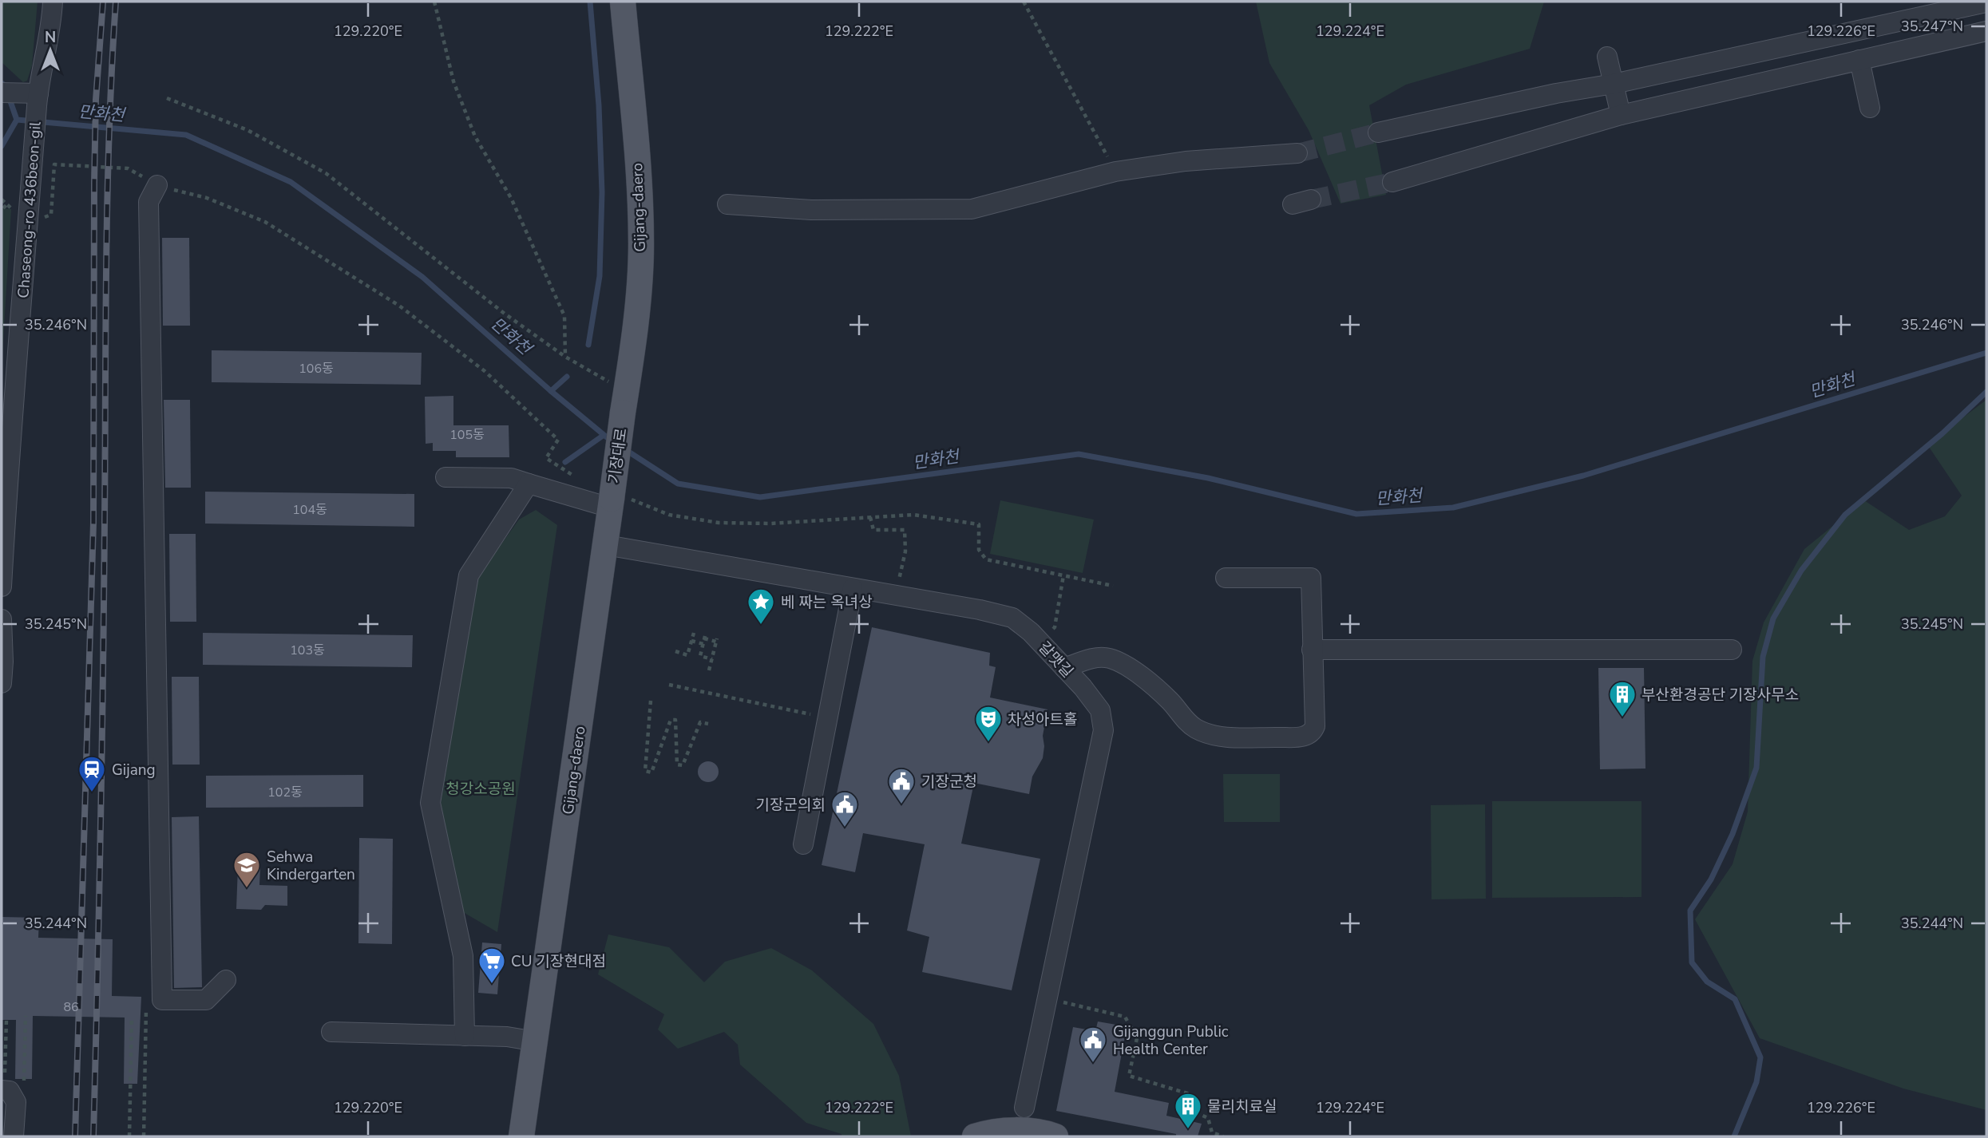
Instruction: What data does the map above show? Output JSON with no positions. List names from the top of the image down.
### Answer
{
  "streets": {
    "main road": ["Gijang-daero", "기장대로"],
    "street": ["Chaseong-ro 436beon-gil", "갈맷길"]
  },
  "crossings": [
    ["Gijang-daero", "기장대로"],
    ["Gijang-daero", "갈맷길"]
  ],
  "water": ["만화천"],
  "parks": ["청강소공원"],
  "places": {
    "place": ["베 짜는 옥녀상"],
    "building": ["부산환경공단 기장사무소", "물리치료실"],
    "theatre": ["차성아트홀"],
    "station": ["Gijang"],
    "public building": ["기장군청", "기장군의회", "Gijanggun Public Health Center"],
    "school or university": ["Sehwa Kindergarten"],
    "supermarket": ["CU 기장현대점"]
  },
  "house_numbers": [
    "106동",
    "105동",
    "104동",
    "103동",
    "102동",
    "86"
  ],
  "north": "top",
  "coordinates": [
    "35.247°N",
    "129.220°E",
    "129.222°E",
    "129.224°E",
    "129.226°E",
    "35.246°N",
    "35.245°N",
    "35.244°N"
  ]
}
